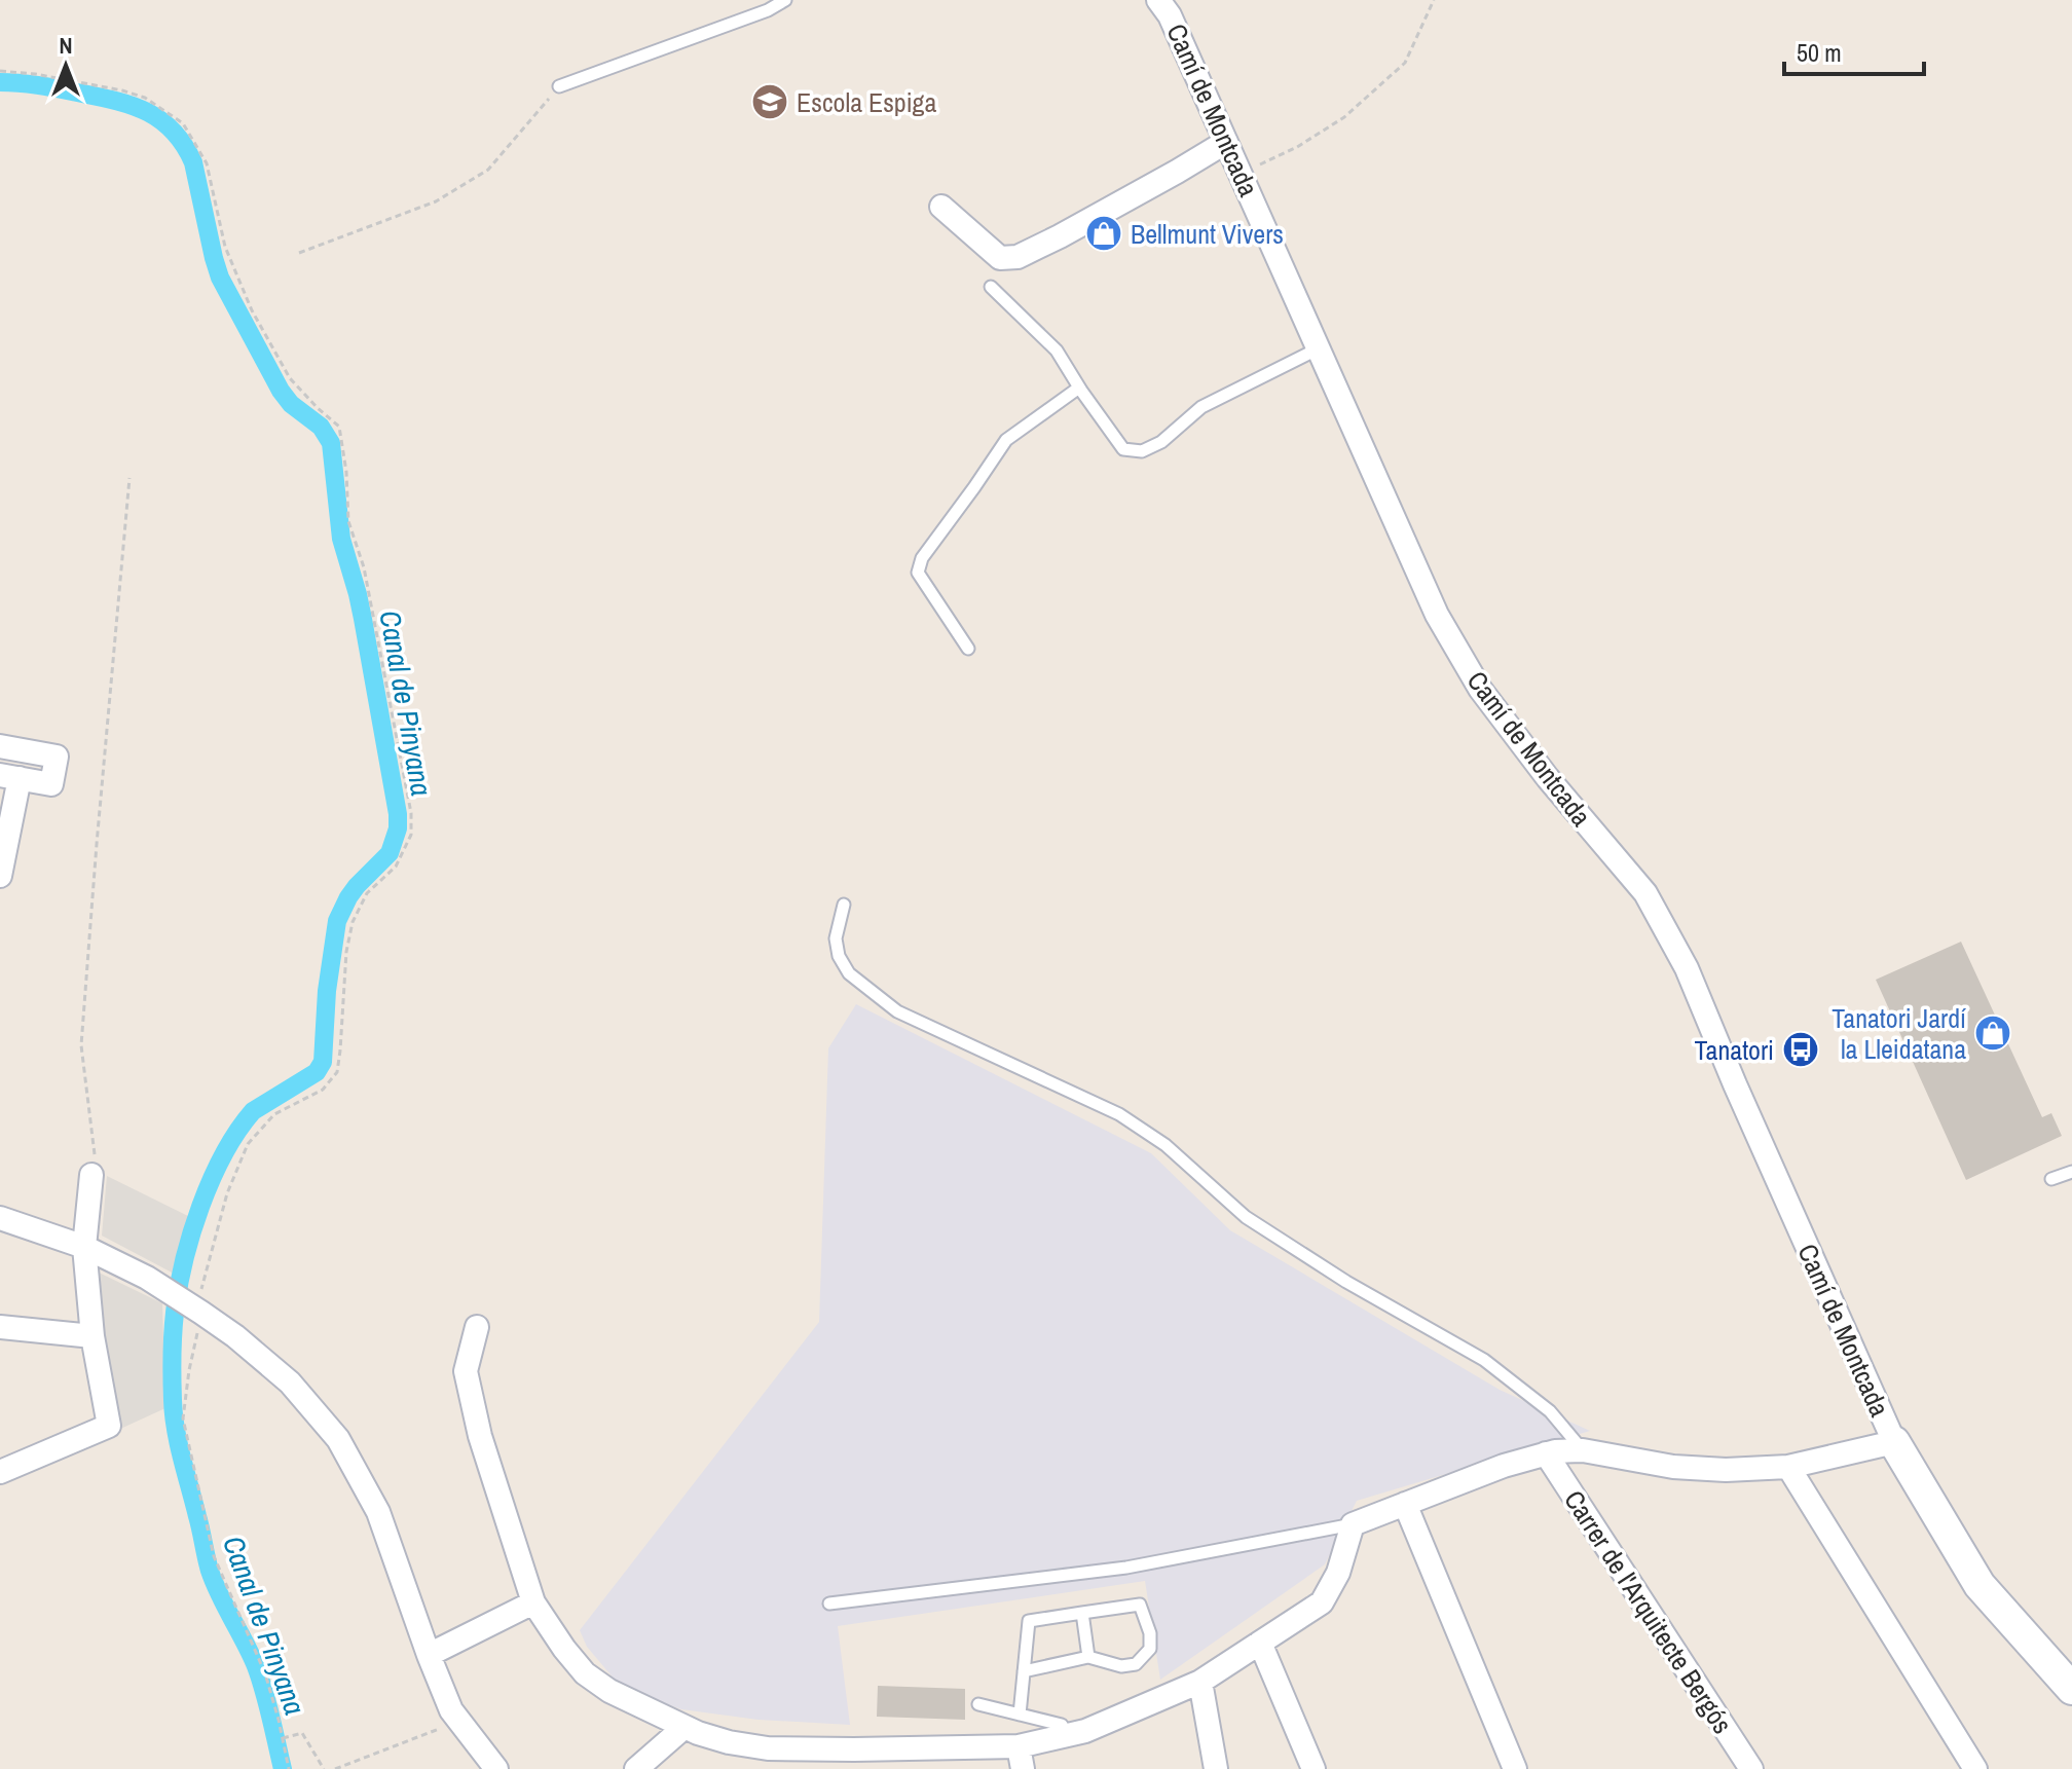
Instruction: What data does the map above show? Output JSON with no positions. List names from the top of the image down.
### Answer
{
  "streets": {
    "street": ["Camí de Montcada", "Carrer de l'Arquitecte Bergós"]
  },
  "water": ["Canal de Pinyana"],
  "places": {
    "school or university": ["Escola Espiga"],
    "shop": ["Bellmunt Vivers", "Tanatori Jardí la Lleidatana"],
    "bus stop": ["Tanatori"]
  },
  "scale_bar": "50 m",
  "north": "top"
}
